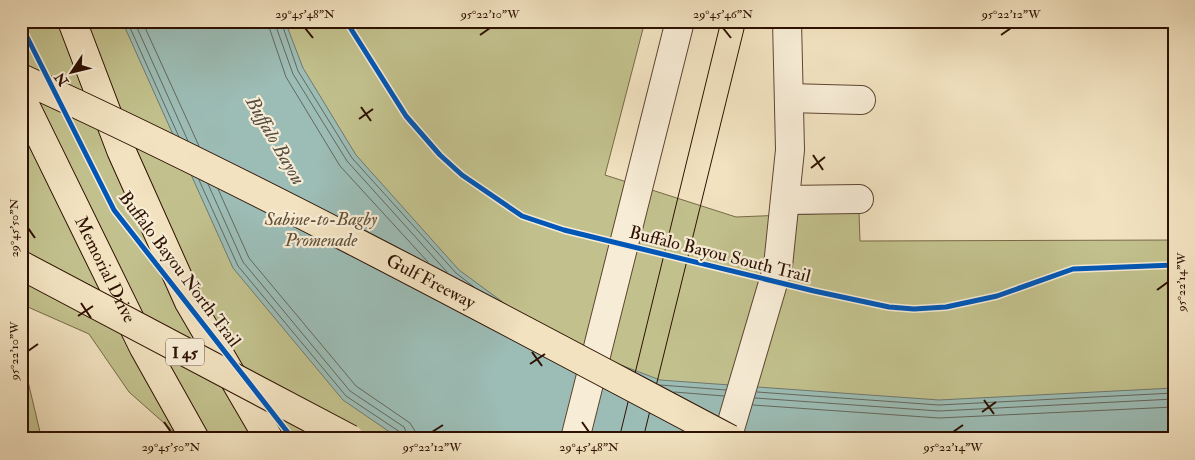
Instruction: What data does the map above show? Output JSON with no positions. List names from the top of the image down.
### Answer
{
  "streets": {
    "main road": ["Memorial Drive", "Gulf Freeway", "I 45"],
    "cycle path": ["Buffalo Bayou South Trail", "Buffalo Bayou North Trail"]
  },
  "water": ["Buffalo Bayou"],
  "parks": ["Sabine-to-Bagby Promenade"],
  "north": "bottom left",
  "coordinates": [
    "29°45'48\"N",
    "95°22'10\"W",
    "29°45'46\"N",
    "95°22'12\"W",
    "29°45'50\"N",
    "95°22'14\"W"
  ]
}
